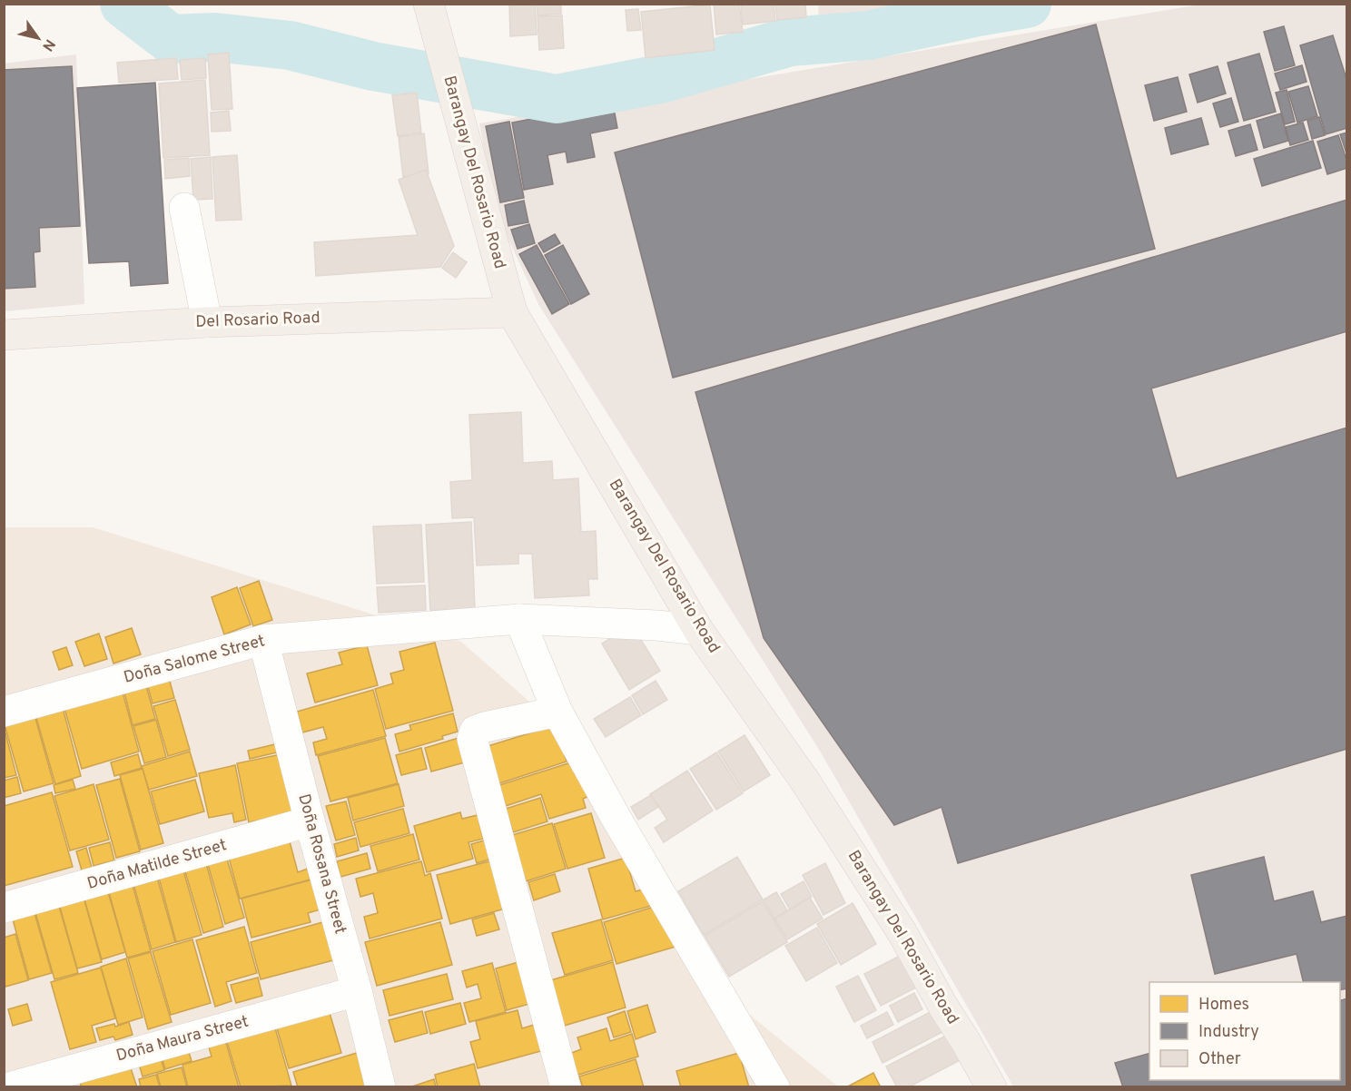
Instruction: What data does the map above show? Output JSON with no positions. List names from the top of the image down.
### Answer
{
  "streets": {
    "main road": ["Barangay Del Rosario Road", "Del Rosario Road"],
    "street": [
      "Doña Salome Street",
      "Doña Rosana Street",
      "Doña Matilde Street",
      "Doña Maura Street"
    ]
  },
  "crossings": [
    ["Barangay Del Rosario Road", "Del Rosario Road"],
    ["Barangay Del Rosario Road", "Doña Salome Street"],
    ["Doña Salome Street", "Doña Rosana Street"],
    ["Doña Rosana Street", "Doña Matilde Street"],
    ["Doña Rosana Street", "Doña Maura Street"]
  ],
  "legend": ["Homes", "Industry", "Other"],
  "north": "bottom right"
}
